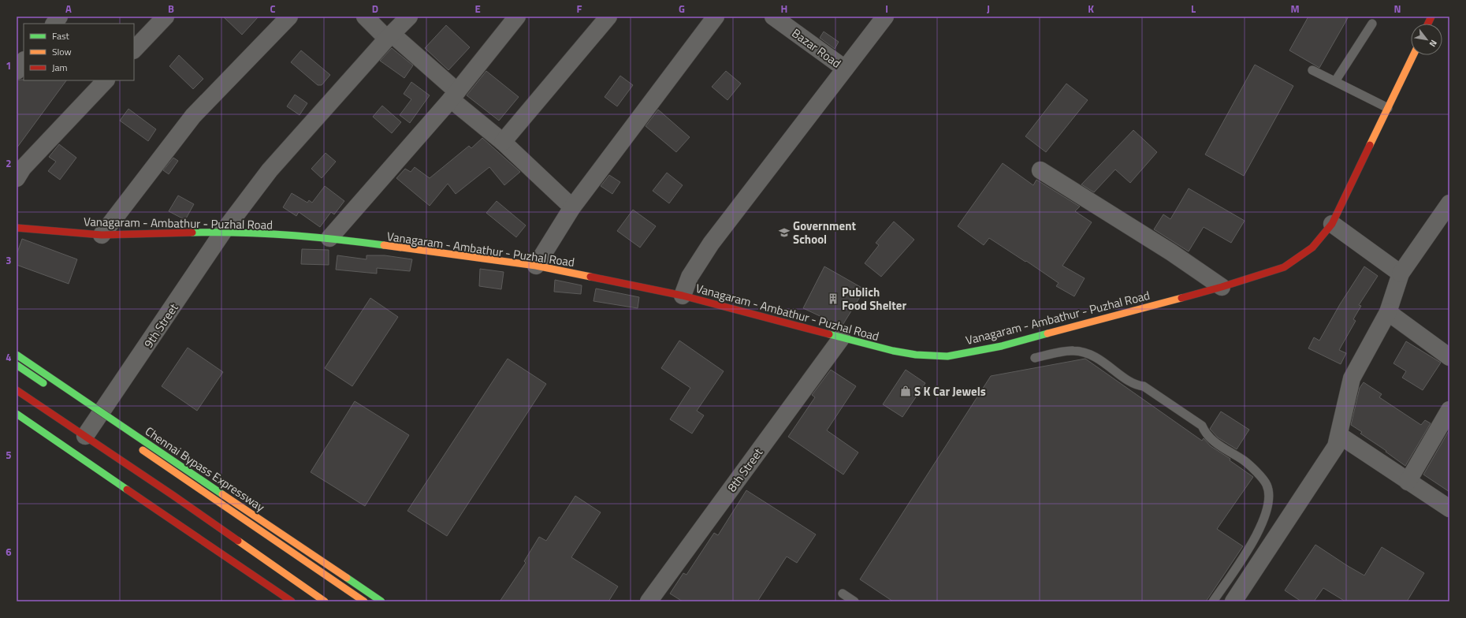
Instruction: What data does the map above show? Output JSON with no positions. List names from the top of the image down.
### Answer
{
  "streets": {
    "main road": ["Vanagaram - Ambathur - Puzhal Road", "Chennai Bypass Expressway"],
    "street": ["Bazar Road", "9th Street", "8th Street"]
  },
  "crossings": [
    ["Vanagaram - Ambathur - Puzhal Road", "9th Street"],
    ["Vanagaram - Ambathur - Puzhal Road", "8th Street"]
  ],
  "places": {
    "school or university": ["Government School"],
    "building": ["Publich Food Shelter"],
    "shop": ["S K Car Jewels"]
  },
  "legend": ["Fast", "Slow", "Jam"],
  "north": "bottom right",
  "grid": {
    "columns": [
      "A",
      "B",
      "C",
      "D",
      "E",
      "F",
      "G",
      "H",
      "I",
      "J",
      "K",
      "L",
      "M",
      "N"
    ],
    "rows": [
      "1",
      "2",
      "3",
      "4",
      "5",
      "6"
    ]
  }
}
